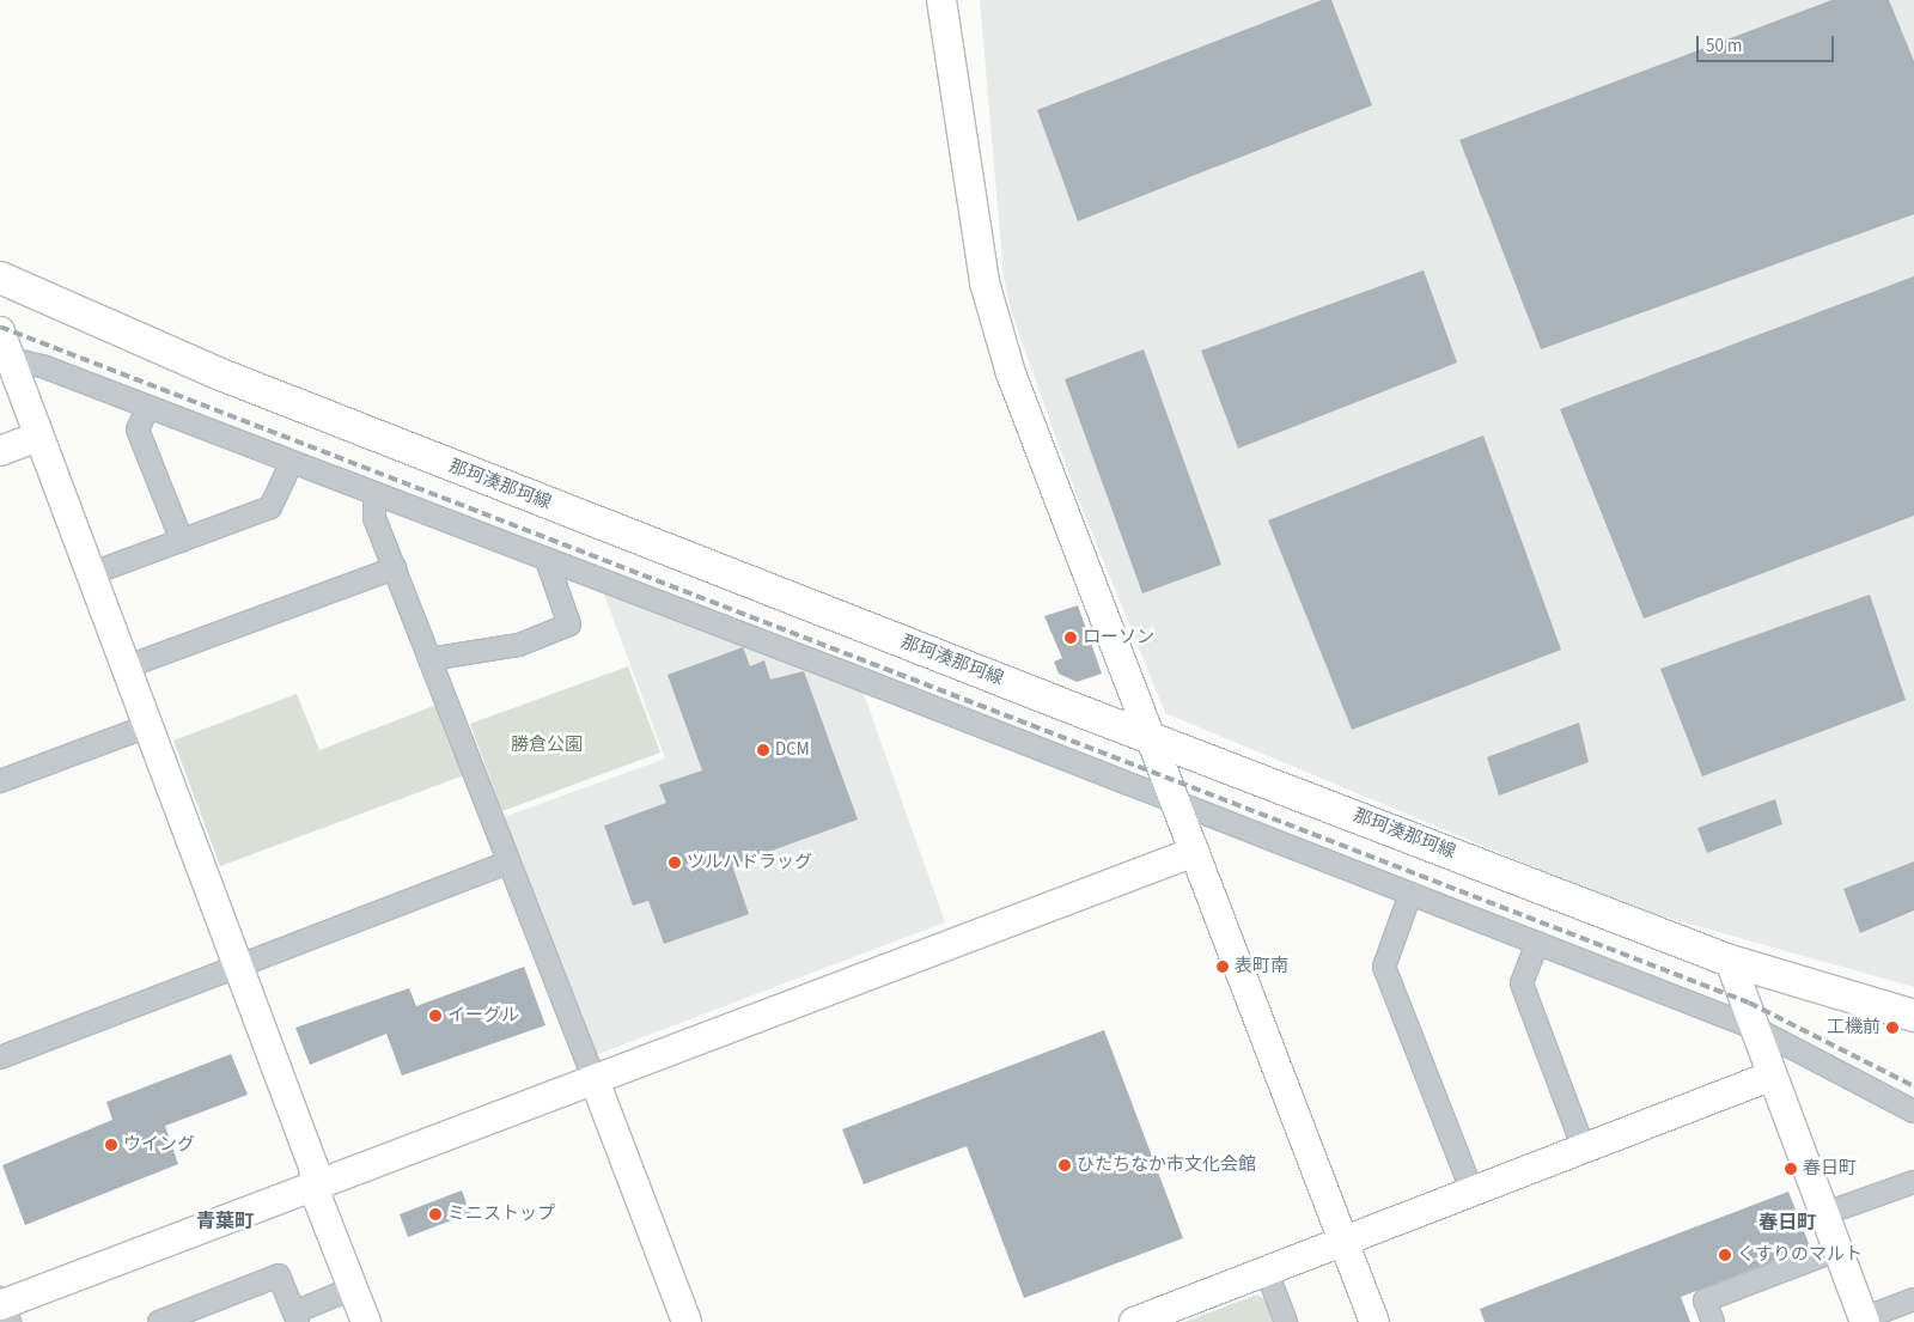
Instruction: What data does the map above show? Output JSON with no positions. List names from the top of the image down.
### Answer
{
  "streets": {
    "main road": ["那珂湊那珂線"]
  },
  "districts": ["青葉町", "春日町"],
  "parks": ["勝倉公園"],
  "places": [
    "ローソン",
    "DCM",
    "ツルハドラッグ",
    "表町南",
    "イーグル",
    "工機前",
    "ウイング",
    "ひたちなか市文化会館",
    "春日町",
    "ミニストップ",
    "くすりのマルト"
  ],
  "scale_bar": "50 m"
}
